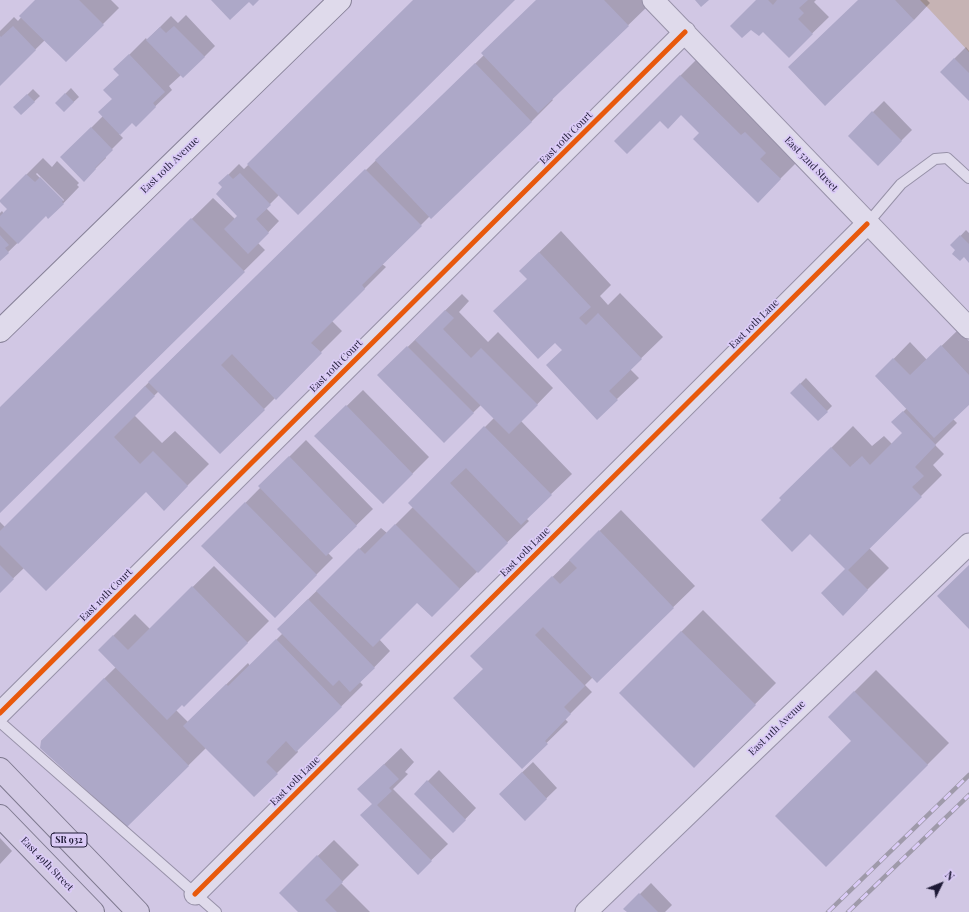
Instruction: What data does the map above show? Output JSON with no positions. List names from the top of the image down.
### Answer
{
  "streets": {
    "main road": ["SR 932", "East 49th Street"],
    "street": [
      "East 10th Court",
      "East 52nd Street",
      "East 10th Avenue",
      "East 10th Lane",
      "East 11th Avenue"
    ]
  },
  "crossings": [
    ["East 10th Court", "East 52nd Street"],
    ["East 52nd Street", "East 10th Lane"]
  ],
  "north": "top right"
}
